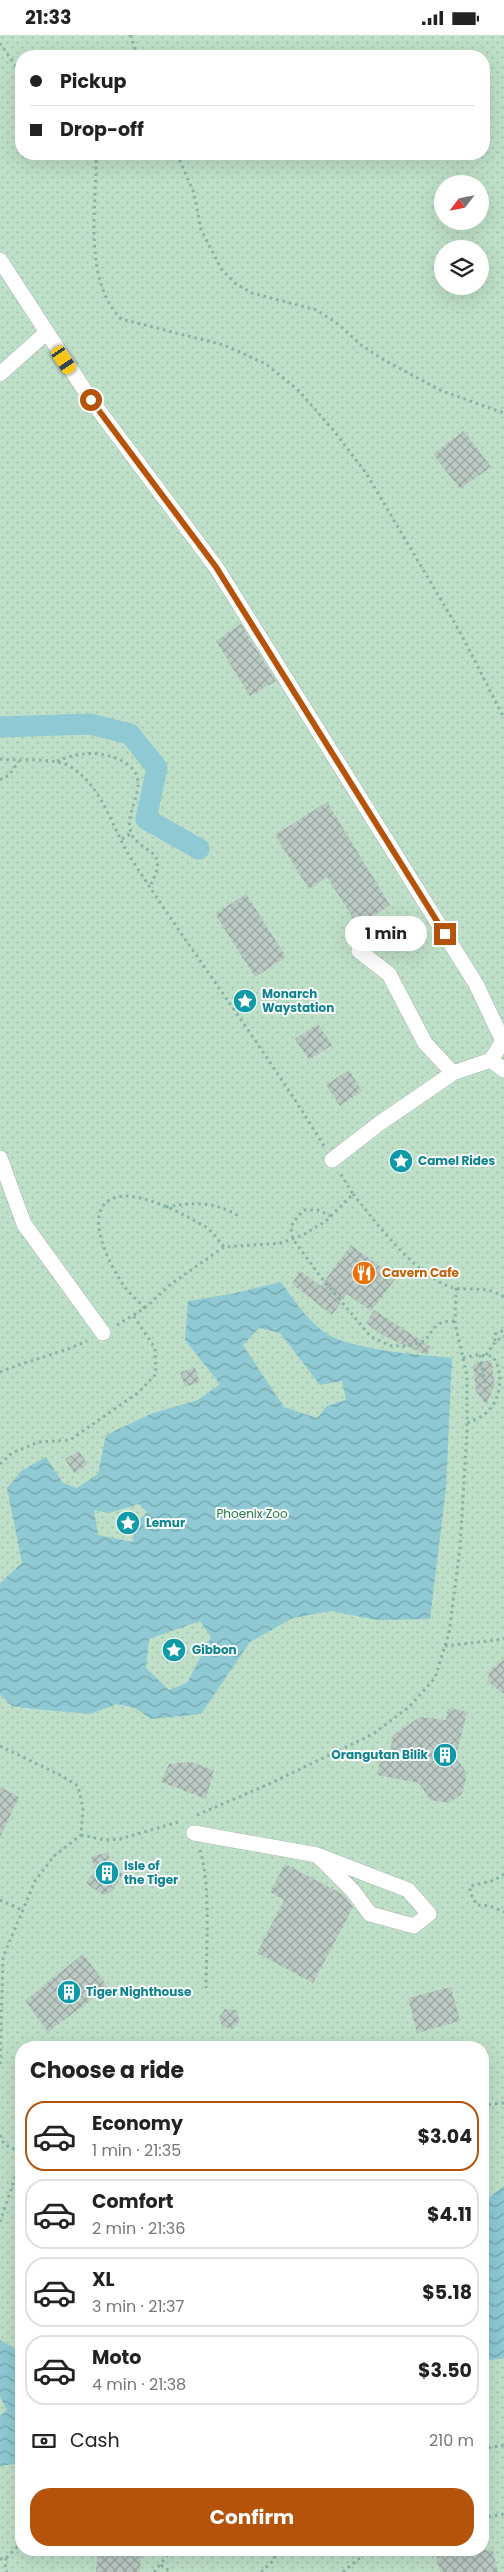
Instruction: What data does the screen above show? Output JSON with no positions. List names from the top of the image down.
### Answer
{
  "parks": ["Phoenix Zoo"],
  "places": {
    "place": [
      "Monarch Waystation",
      "Camel Rides",
      "Lemur",
      "Gibbon"
    ],
    "restaurant": ["Cavern Cafe"],
    "building": ["Orangutan Bilik", "Isle of the Tiger", "Tiger Nighthouse"]
  },
  "north": "bottom left",
  "page": {
    "status": "21:33",
    "banner": ["Pickup", "Drop-off"],
    "bubble": "1 min",
    "heading": "Choose a ride",
    "list": [
      {
        "name": "Economy",
        "note": "1 min · 21:35",
        "value": "$3.04"
      },
      {
        "name": "Comfort",
        "note": "2 min · 21:36",
        "value": "$4.11"
      },
      {
        "name": "XL",
        "note": "3 min · 21:37",
        "value": "$5.18"
      },
      {
        "name": "Moto",
        "note": "4 min · 21:38",
        "value": "$3.50"
      }
    ],
    "pay": ["Cash", "210 m"],
    "buttons": "Confirm"
  }
}
